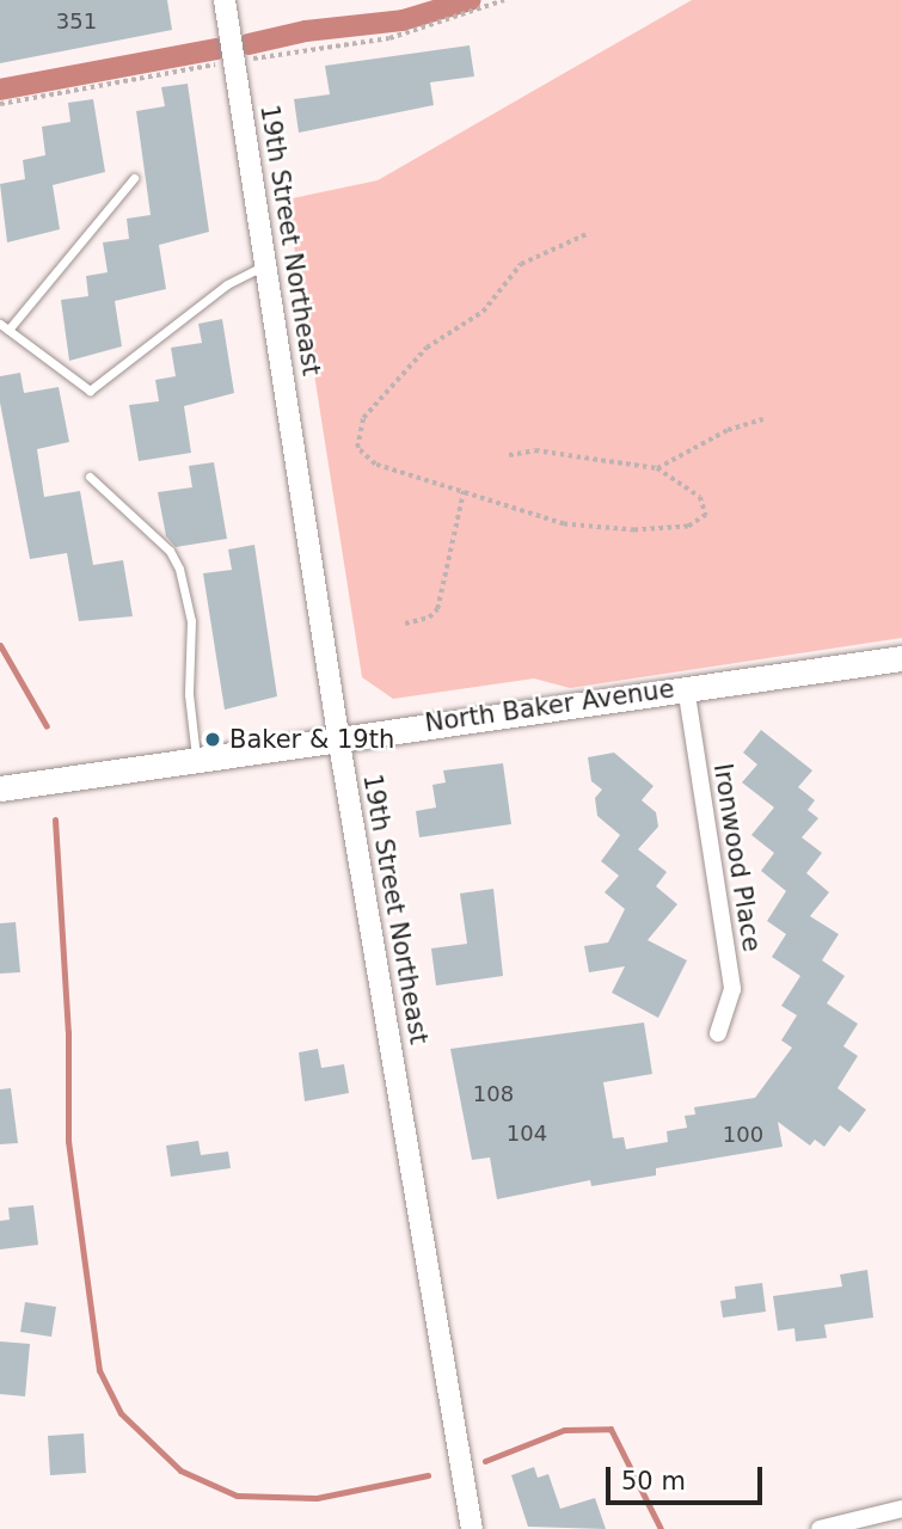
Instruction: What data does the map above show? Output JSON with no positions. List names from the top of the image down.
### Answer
{
  "streets": {
    "main road": ["North Baker Avenue"],
    "street": ["19th Street Northeast", "Ironwood Place"]
  },
  "crossings": [
    ["19th Street Northeast", "North Baker Avenue"],
    ["North Baker Avenue", "Ironwood Place"]
  ],
  "places": ["Baker & 19th"],
  "house_numbers": [
    "351",
    "108",
    "104",
    "100"
  ],
  "scale_bar": "50 m"
}
